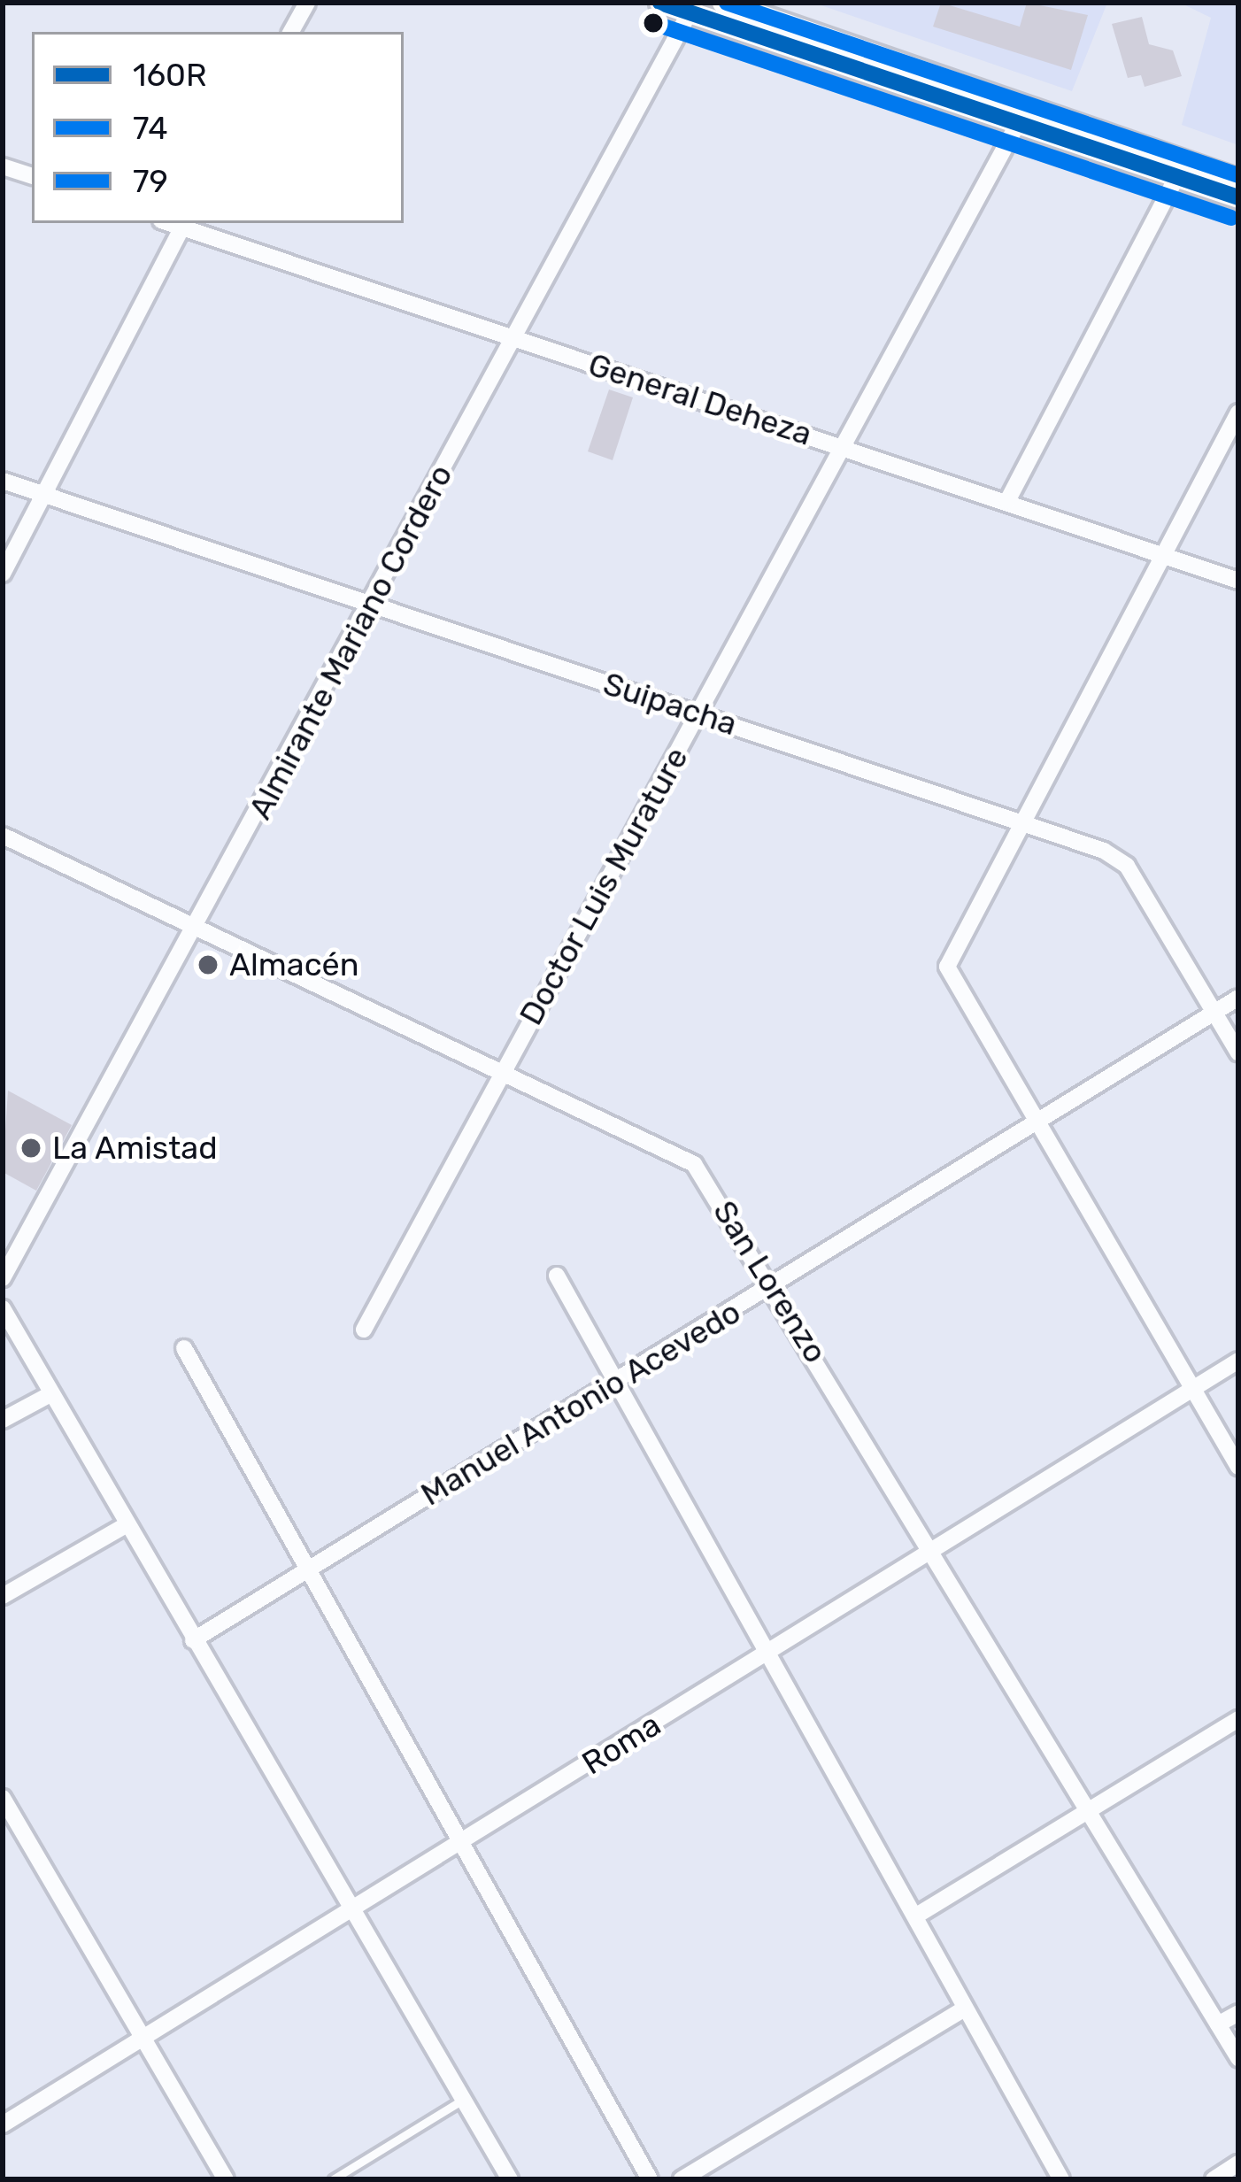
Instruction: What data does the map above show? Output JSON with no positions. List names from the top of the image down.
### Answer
{
  "streets": {
    "street": [
      "General Deheza",
      "Almirante Mariano Cordero",
      "Suipacha",
      "Doctor Luis Murature",
      "San Lorenzo",
      "Manuel Antonio Acevedo",
      "Roma"
    ]
  },
  "crossings": [
    ["General Deheza", "Almirante Mariano Cordero"],
    ["General Deheza", "Doctor Luis Murature"],
    ["Almirante Mariano Cordero", "Suipacha"],
    ["Almirante Mariano Cordero", "San Lorenzo"],
    ["Suipacha", "Doctor Luis Murature"],
    ["Suipacha", "Manuel Antonio Acevedo"],
    ["Doctor Luis Murature", "San Lorenzo"],
    ["San Lorenzo", "Manuel Antonio Acevedo"],
    ["San Lorenzo", "Roma"]
  ],
  "places": ["Almacén", "La Amistad"],
  "lines": ["transit line 160R", "transit line 79", "transit line 74"],
  "legend": ["160R", "74", "79"]
}
